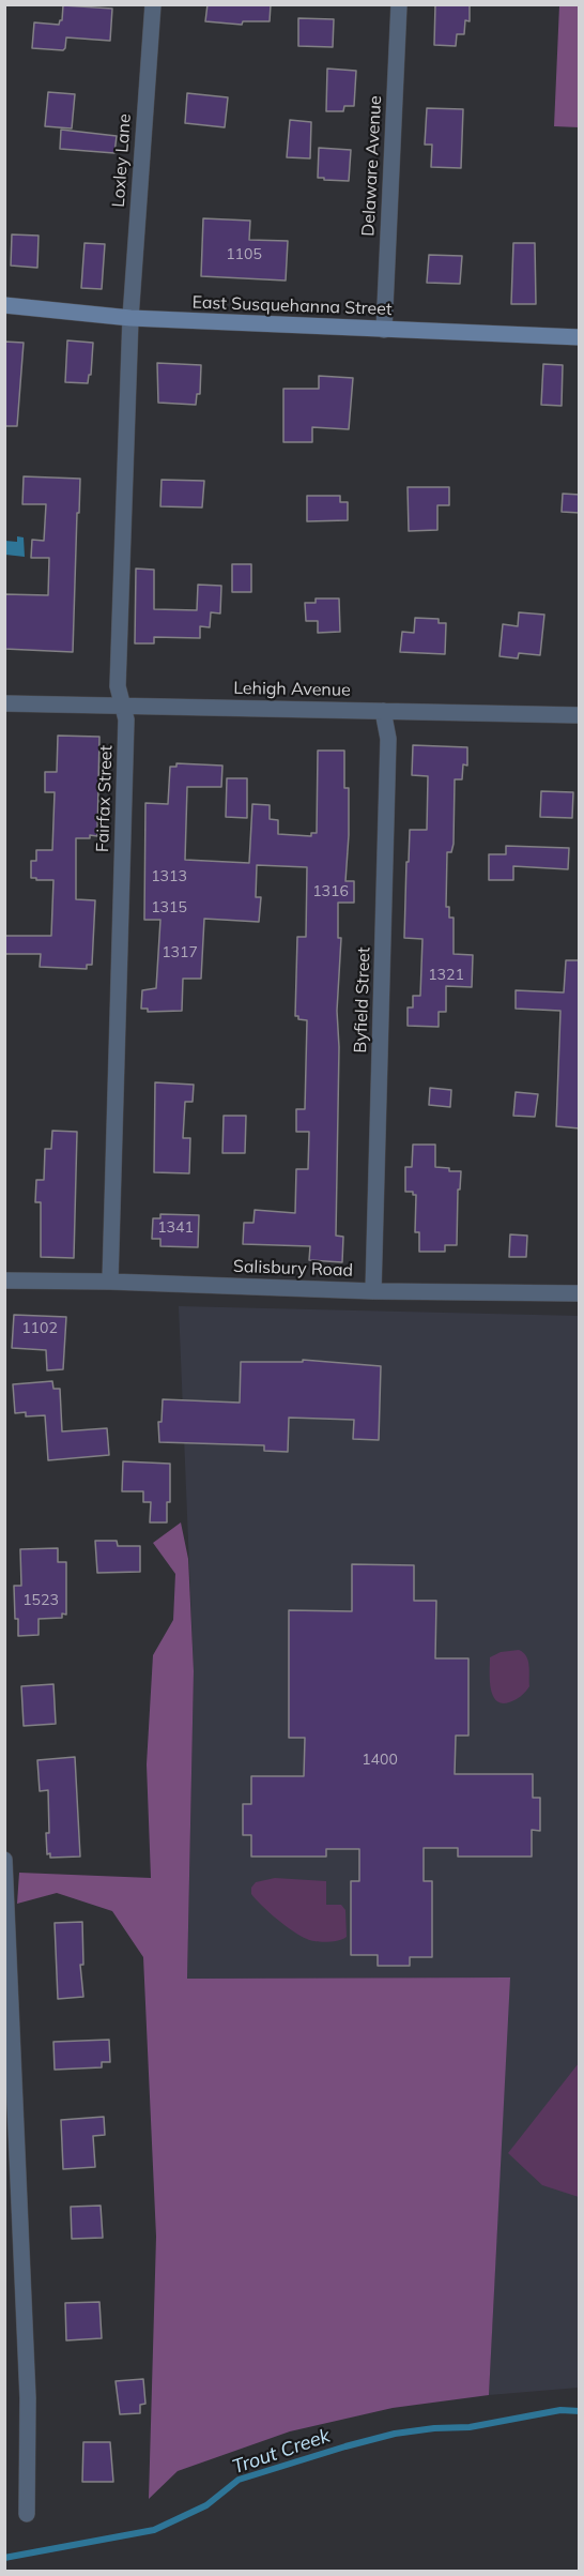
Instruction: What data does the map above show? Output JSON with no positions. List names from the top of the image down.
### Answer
{
  "streets": {
    "main road": ["East Susquehanna Street"],
    "street": [
      "Loxley Lane",
      "Delaware Avenue",
      "Lehigh Avenue",
      "Fairfax Street",
      "Byfield Street",
      "Salisbury Road"
    ]
  },
  "crossings": [
    ["Loxley Lane", "East Susquehanna Street"],
    ["Loxley Lane", "Fairfax Street"],
    ["Delaware Avenue", "East Susquehanna Street"],
    ["East Susquehanna Street", "Fairfax Street"],
    ["Lehigh Avenue", "Fairfax Street"],
    ["Lehigh Avenue", "Byfield Street"],
    ["Fairfax Street", "Salisbury Road"],
    ["Byfield Street", "Salisbury Road"]
  ],
  "water": ["Trout Creek"],
  "house_numbers": [
    "1105",
    "1313",
    "1316",
    "1315",
    "1317",
    "1321",
    "1341",
    "1102",
    "1523",
    "1400"
  ]
}
